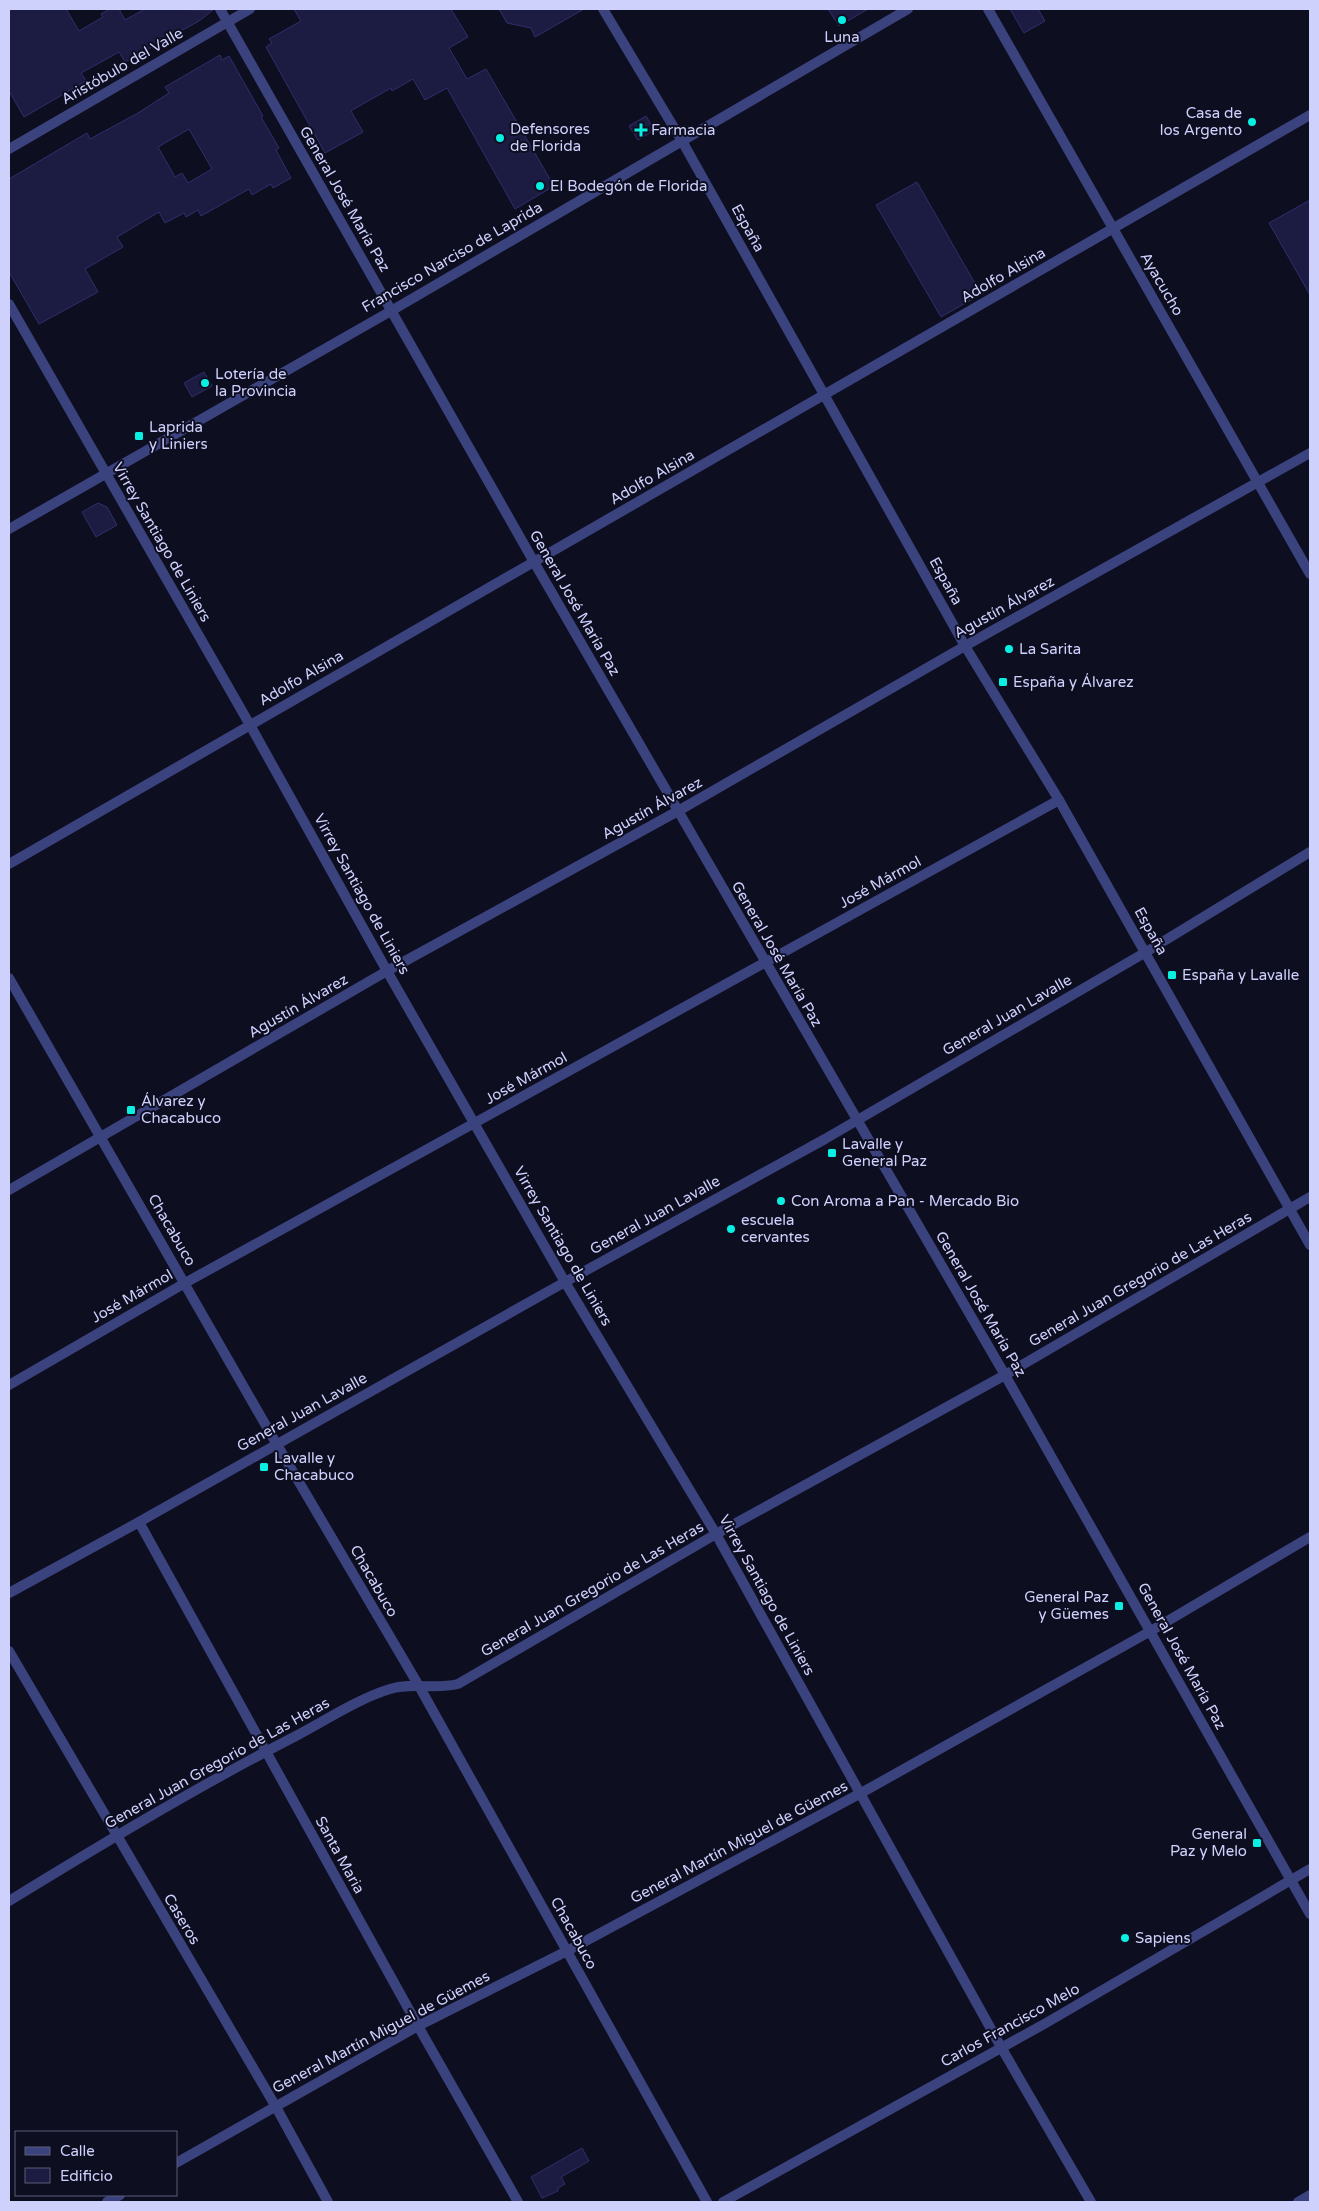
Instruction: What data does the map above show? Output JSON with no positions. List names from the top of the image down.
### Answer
{
  "streets": {
    "street": [
      "Aristóbulo del Valle",
      "General José María Paz",
      "España",
      "Francisco Narciso de Laprida",
      "Adolfo Alsina",
      "Ayacucho",
      "Virrey Santiago de Liniers",
      "Agustín Álvarez",
      "José Mármol",
      "General Juan Lavalle",
      "Chacabuco",
      "General Juan Gregorio de Las Heras",
      "General Martín Miguel de Güemes",
      "Santa Maria",
      "Caseros",
      "Carlos Francisco Melo"
    ]
  },
  "crossings": [
    ["Aristóbulo del Valle", "General José María Paz"],
    ["General José María Paz", "Francisco Narciso de Laprida"],
    ["General José María Paz", "Adolfo Alsina"],
    ["General José María Paz", "Agustín Álvarez"],
    ["General José María Paz", "José Mármol"],
    ["General José María Paz", "General Juan Lavalle"],
    ["General José María Paz", "General Juan Gregorio de Las Heras"],
    ["General José María Paz", "General Martín Miguel de Güemes"],
    ["General José María Paz", "Carlos Francisco Melo"],
    ["España", "Francisco Narciso de Laprida"],
    ["España", "Adolfo Alsina"],
    ["España", "Agustín Álvarez"],
    ["España", "José Mármol"],
    ["España", "General Juan Lavalle"],
    ["España", "General Juan Gregorio de Las Heras"],
    ["Francisco Narciso de Laprida", "Virrey Santiago de Liniers"],
    ["Adolfo Alsina", "Ayacucho"],
    ["Adolfo Alsina", "Virrey Santiago de Liniers"],
    ["Ayacucho", "Agustín Álvarez"],
    ["Virrey Santiago de Liniers", "Agustín Álvarez"],
    ["Virrey Santiago de Liniers", "José Mármol"],
    ["Virrey Santiago de Liniers", "General Juan Lavalle"],
    ["Virrey Santiago de Liniers", "General Juan Gregorio de Las Heras"],
    ["Virrey Santiago de Liniers", "General Martín Miguel de Güemes"],
    ["Virrey Santiago de Liniers", "Carlos Francisco Melo"],
    ["Agustín Álvarez", "Chacabuco"],
    ["José Mármol", "Chacabuco"],
    ["General Juan Lavalle", "Chacabuco"],
    ["General Juan Lavalle", "Santa Maria"],
    ["Chacabuco", "General Juan Gregorio de Las Heras"],
    ["Chacabuco", "General Martín Miguel de Güemes"],
    ["General Juan Gregorio de Las Heras", "Santa Maria"],
    ["General Juan Gregorio de Las Heras", "Caseros"],
    ["General Martín Miguel de Güemes", "Santa Maria"],
    ["General Martín Miguel de Güemes", "Caseros"]
  ],
  "places": {
    "other": [
      "Luna",
      "Casa de los Argento",
      "Defensores de Florida",
      "El Bodegón de Florida",
      "Lotería de la Provincia",
      "La Sarita",
      "Con Aroma a Pan - Mercado Bio",
      "escuela cervantes",
      "Sapiens"
    ],
    "health": ["Farmacia"],
    "transit": [
      "Laprida y Liniers",
      "España y Álvarez",
      "España y Lavalle",
      "Álvarez y Chacabuco",
      "Lavalle y General Paz",
      "Lavalle y Chacabuco",
      "General Paz y Güemes",
      "General Paz y Melo"
    ]
  },
  "legend": ["Calle", "Edificio"]
}
